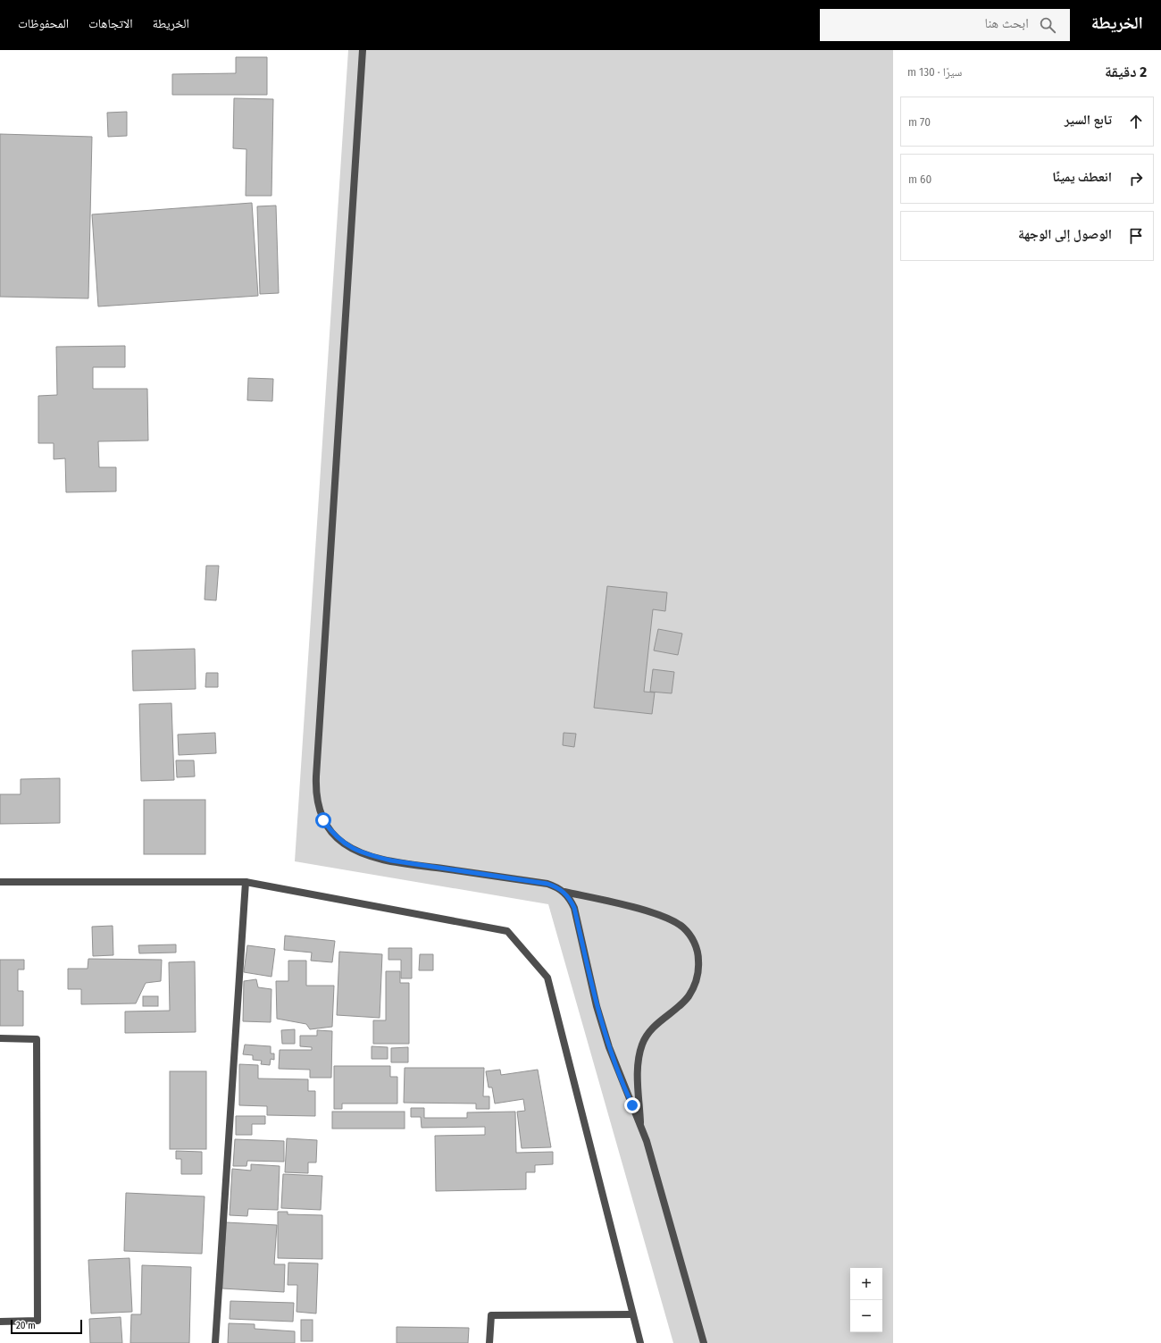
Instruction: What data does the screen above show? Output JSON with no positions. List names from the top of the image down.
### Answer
{
  "scale_bar": "20 m",
  "page": {
    "header": "الخريطة",
    "search": "ابحث هنا",
    "nav": ["الخريطة", "الاتجاهات", "المحفوظات"],
    "heading": ["2 دقيقة", "سيرًا · 130 m"],
    "list": [
      ["تابع السير", "70 m"],
      ["انعطف يمينًا", "60 m"],
      "الوصول إلى الوجهة"
    ],
    "map_buttons": ["+", "−"],
    "scale": "20 m"
  }
}
